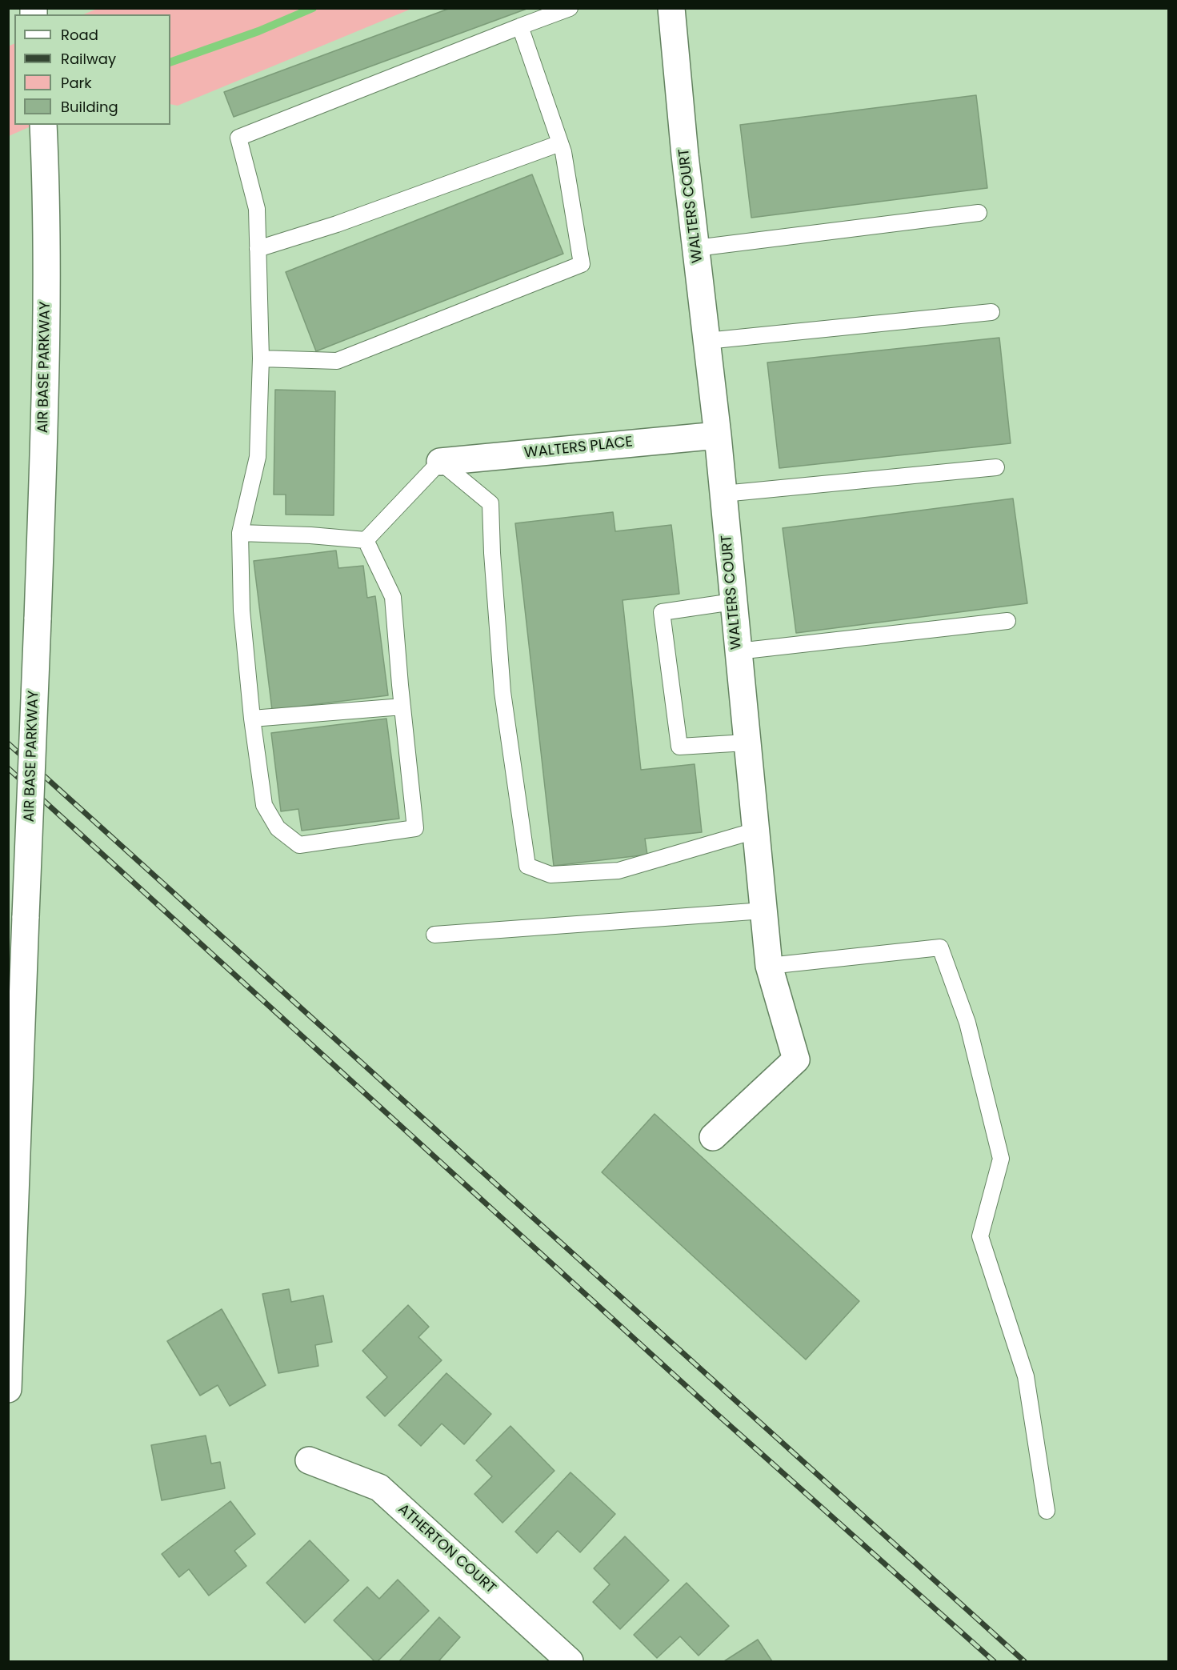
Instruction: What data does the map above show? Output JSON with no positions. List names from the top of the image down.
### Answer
{
  "streets": {
    "street": [
      "WALTERS COURT",
      "AIR BASE PARKWAY",
      "WALTERS PLACE",
      "ATHERTON COURT"
    ]
  },
  "crossings": [
    ["WALTERS COURT", "WALTERS PLACE"]
  ],
  "legend": [
    "Road",
    "Railway",
    "Park",
    "Building"
  ]
}
